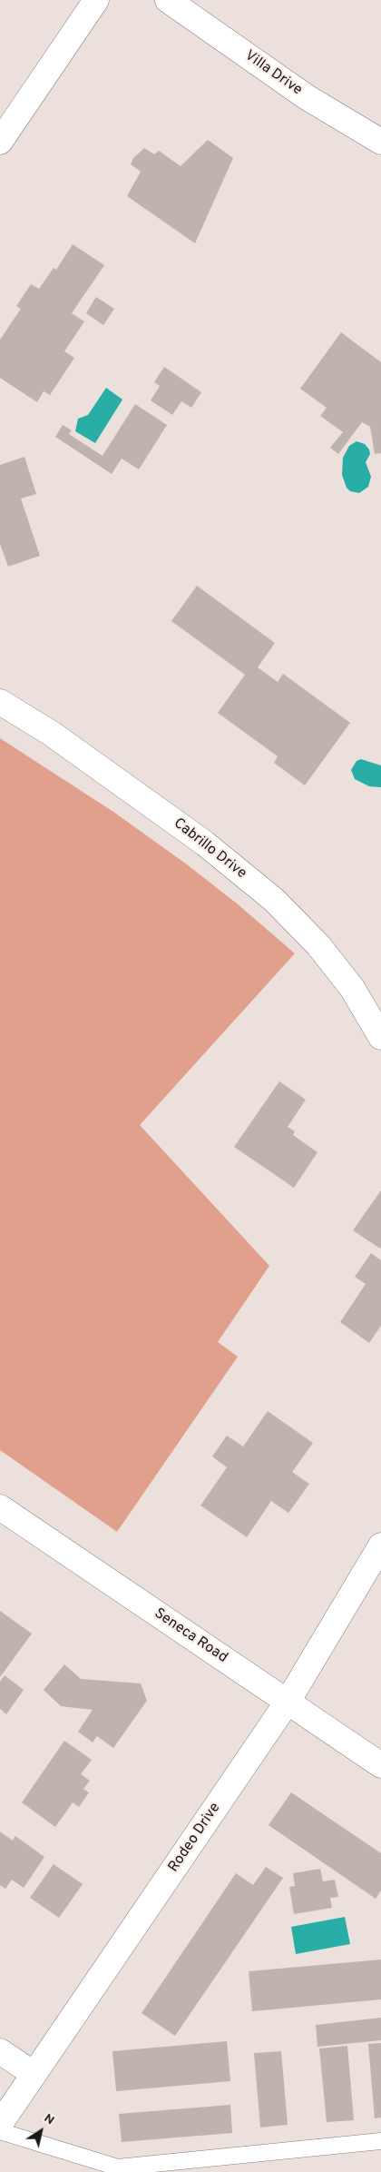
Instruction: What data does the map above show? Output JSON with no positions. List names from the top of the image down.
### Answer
{
  "streets": {
    "street": [
      "Villa Drive",
      "Cabrillo Drive",
      "Seneca Road",
      "Rodeo Drive"
    ]
  },
  "crossings": [
    ["Seneca Road", "Rodeo Drive"]
  ],
  "north": "top right"
}
